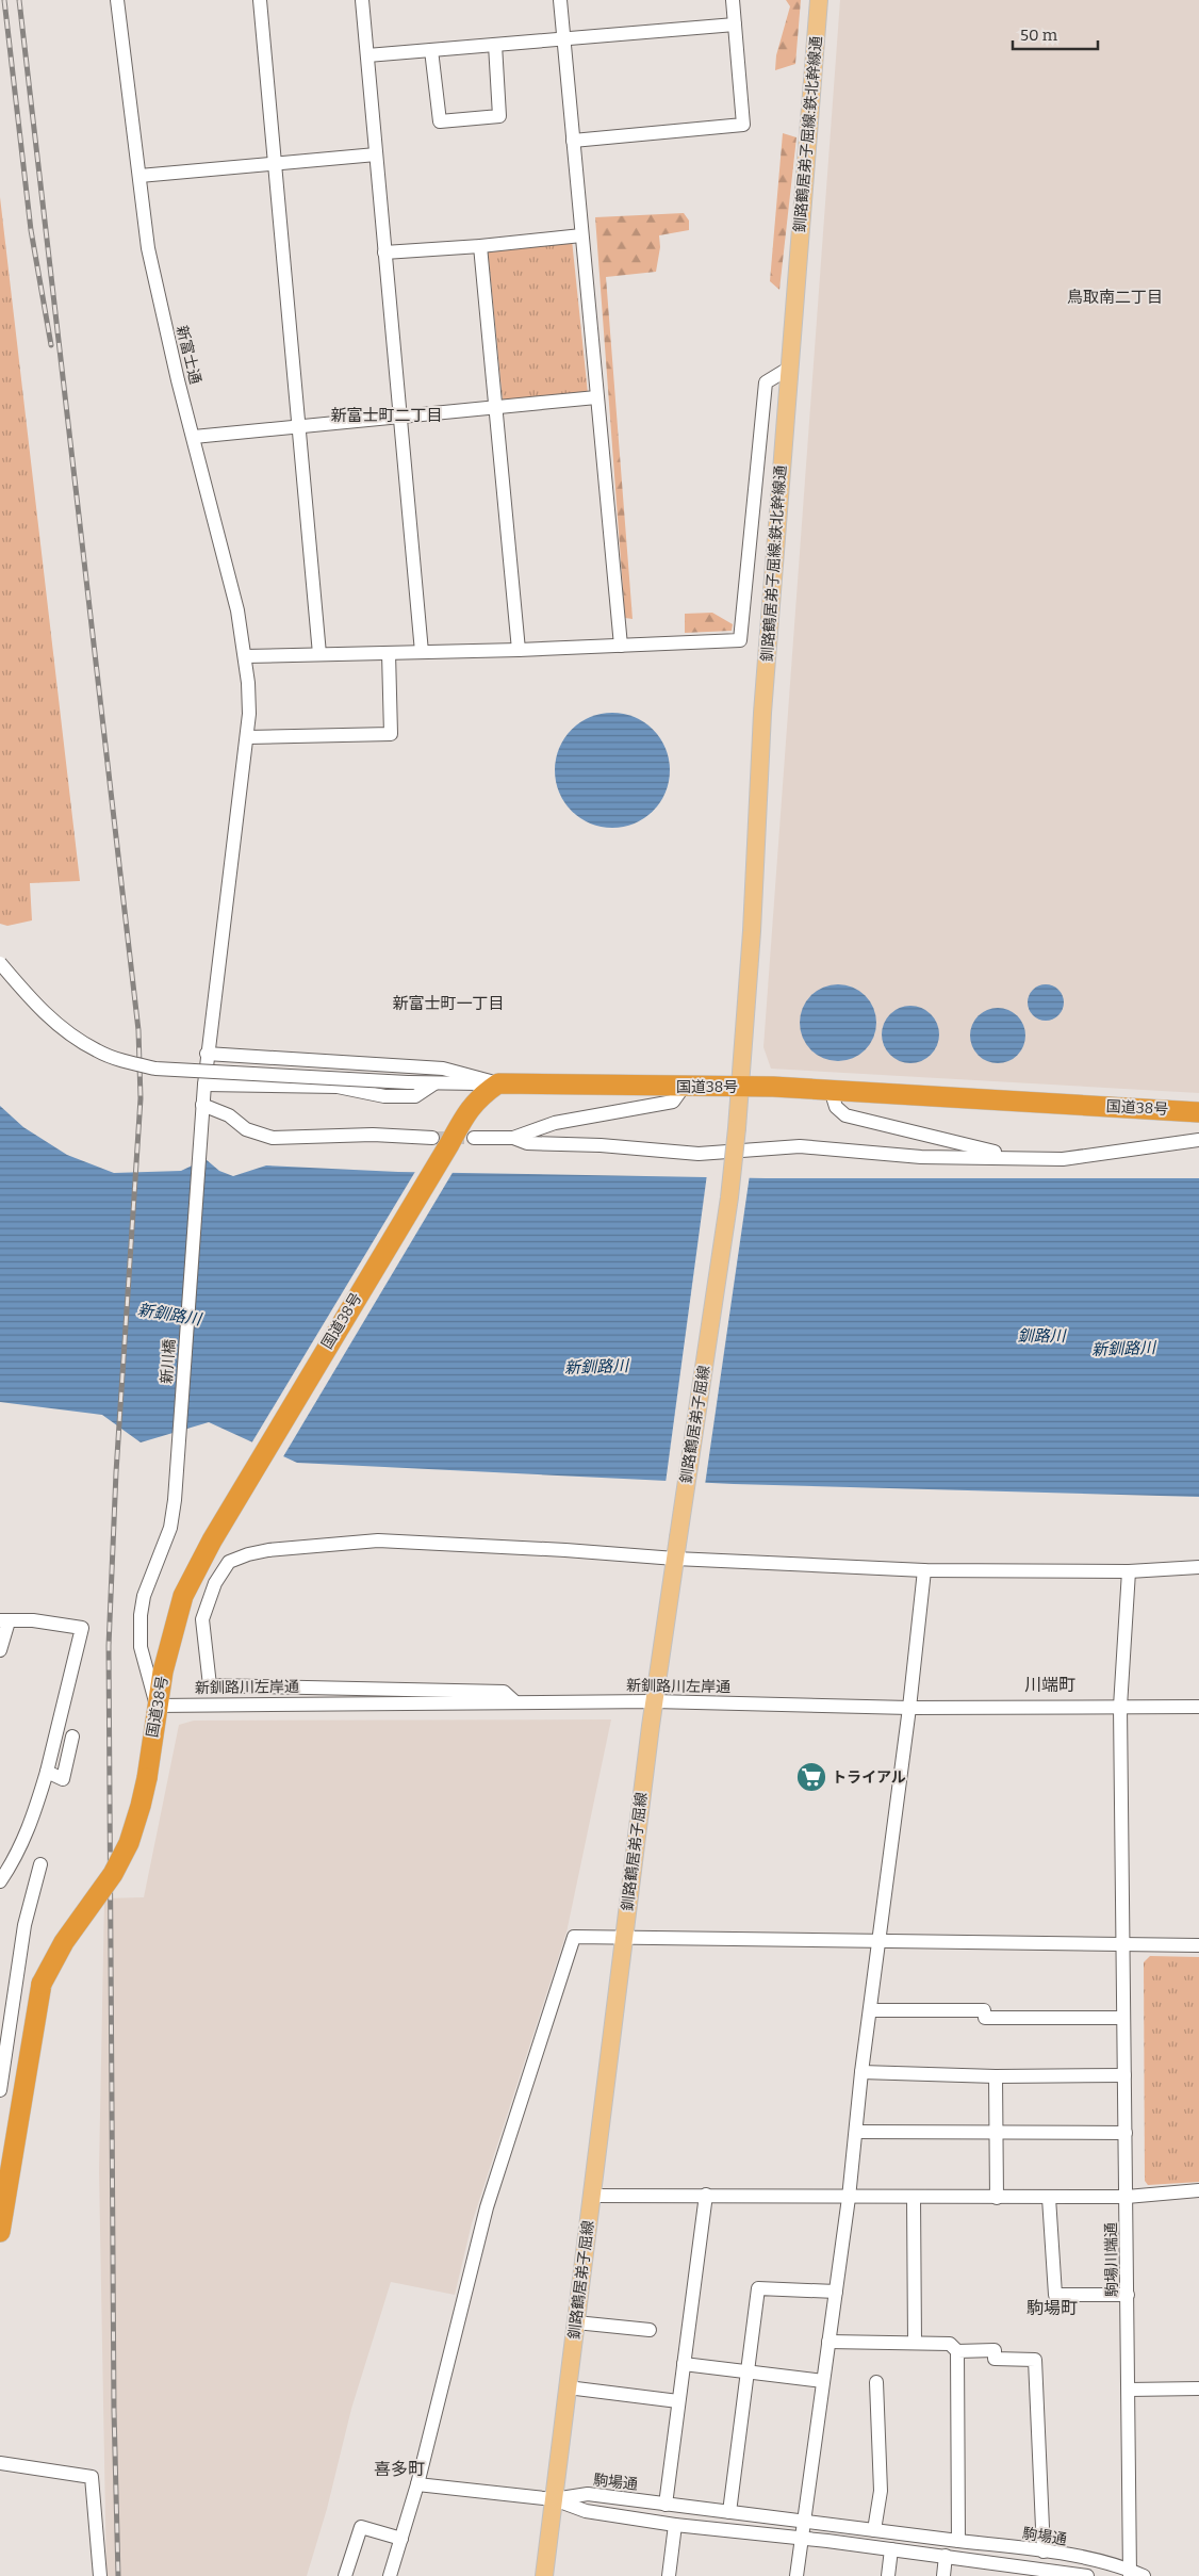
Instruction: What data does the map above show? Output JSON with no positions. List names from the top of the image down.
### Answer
{
  "streets": {
    "highway": ["国道38号"],
    "main road": ["釧路鶴居弟子屈線:鉄北幹線通", "釧路鶴居弟子屈線"],
    "street": [
      "新富士通",
      "新川橋",
      "新釧路川左岸通",
      "駒場川端通",
      "駒場通"
    ]
  },
  "crossings": [
    ["釧路鶴居弟子屈線:鉄北幹線通", "国道38号"],
    ["釧路鶴居弟子屈線:鉄北幹線通", "釧路鶴居弟子屈線"],
    ["新富士通", "新川橋"],
    ["国道38号", "新川橋"],
    ["国道38号", "新釧路川左岸通"],
    ["新川橋", "新釧路川左岸通"],
    ["釧路鶴居弟子屈線", "新釧路川左岸通"],
    ["釧路鶴居弟子屈線", "駒場通"],
    ["新釧路川左岸通", "駒場川端通"],
    ["駒場川端通", "駒場通"]
  ],
  "districts": [
    "鳥取南二丁目",
    "新富士町二丁目",
    "新富士町一丁目",
    "川端町",
    "駒場町",
    "喜多町"
  ],
  "water": ["新釧路川", "釧路川"],
  "places": {
    "supermarket": ["トライアル"]
  },
  "scale_bar": "50 m"
}
